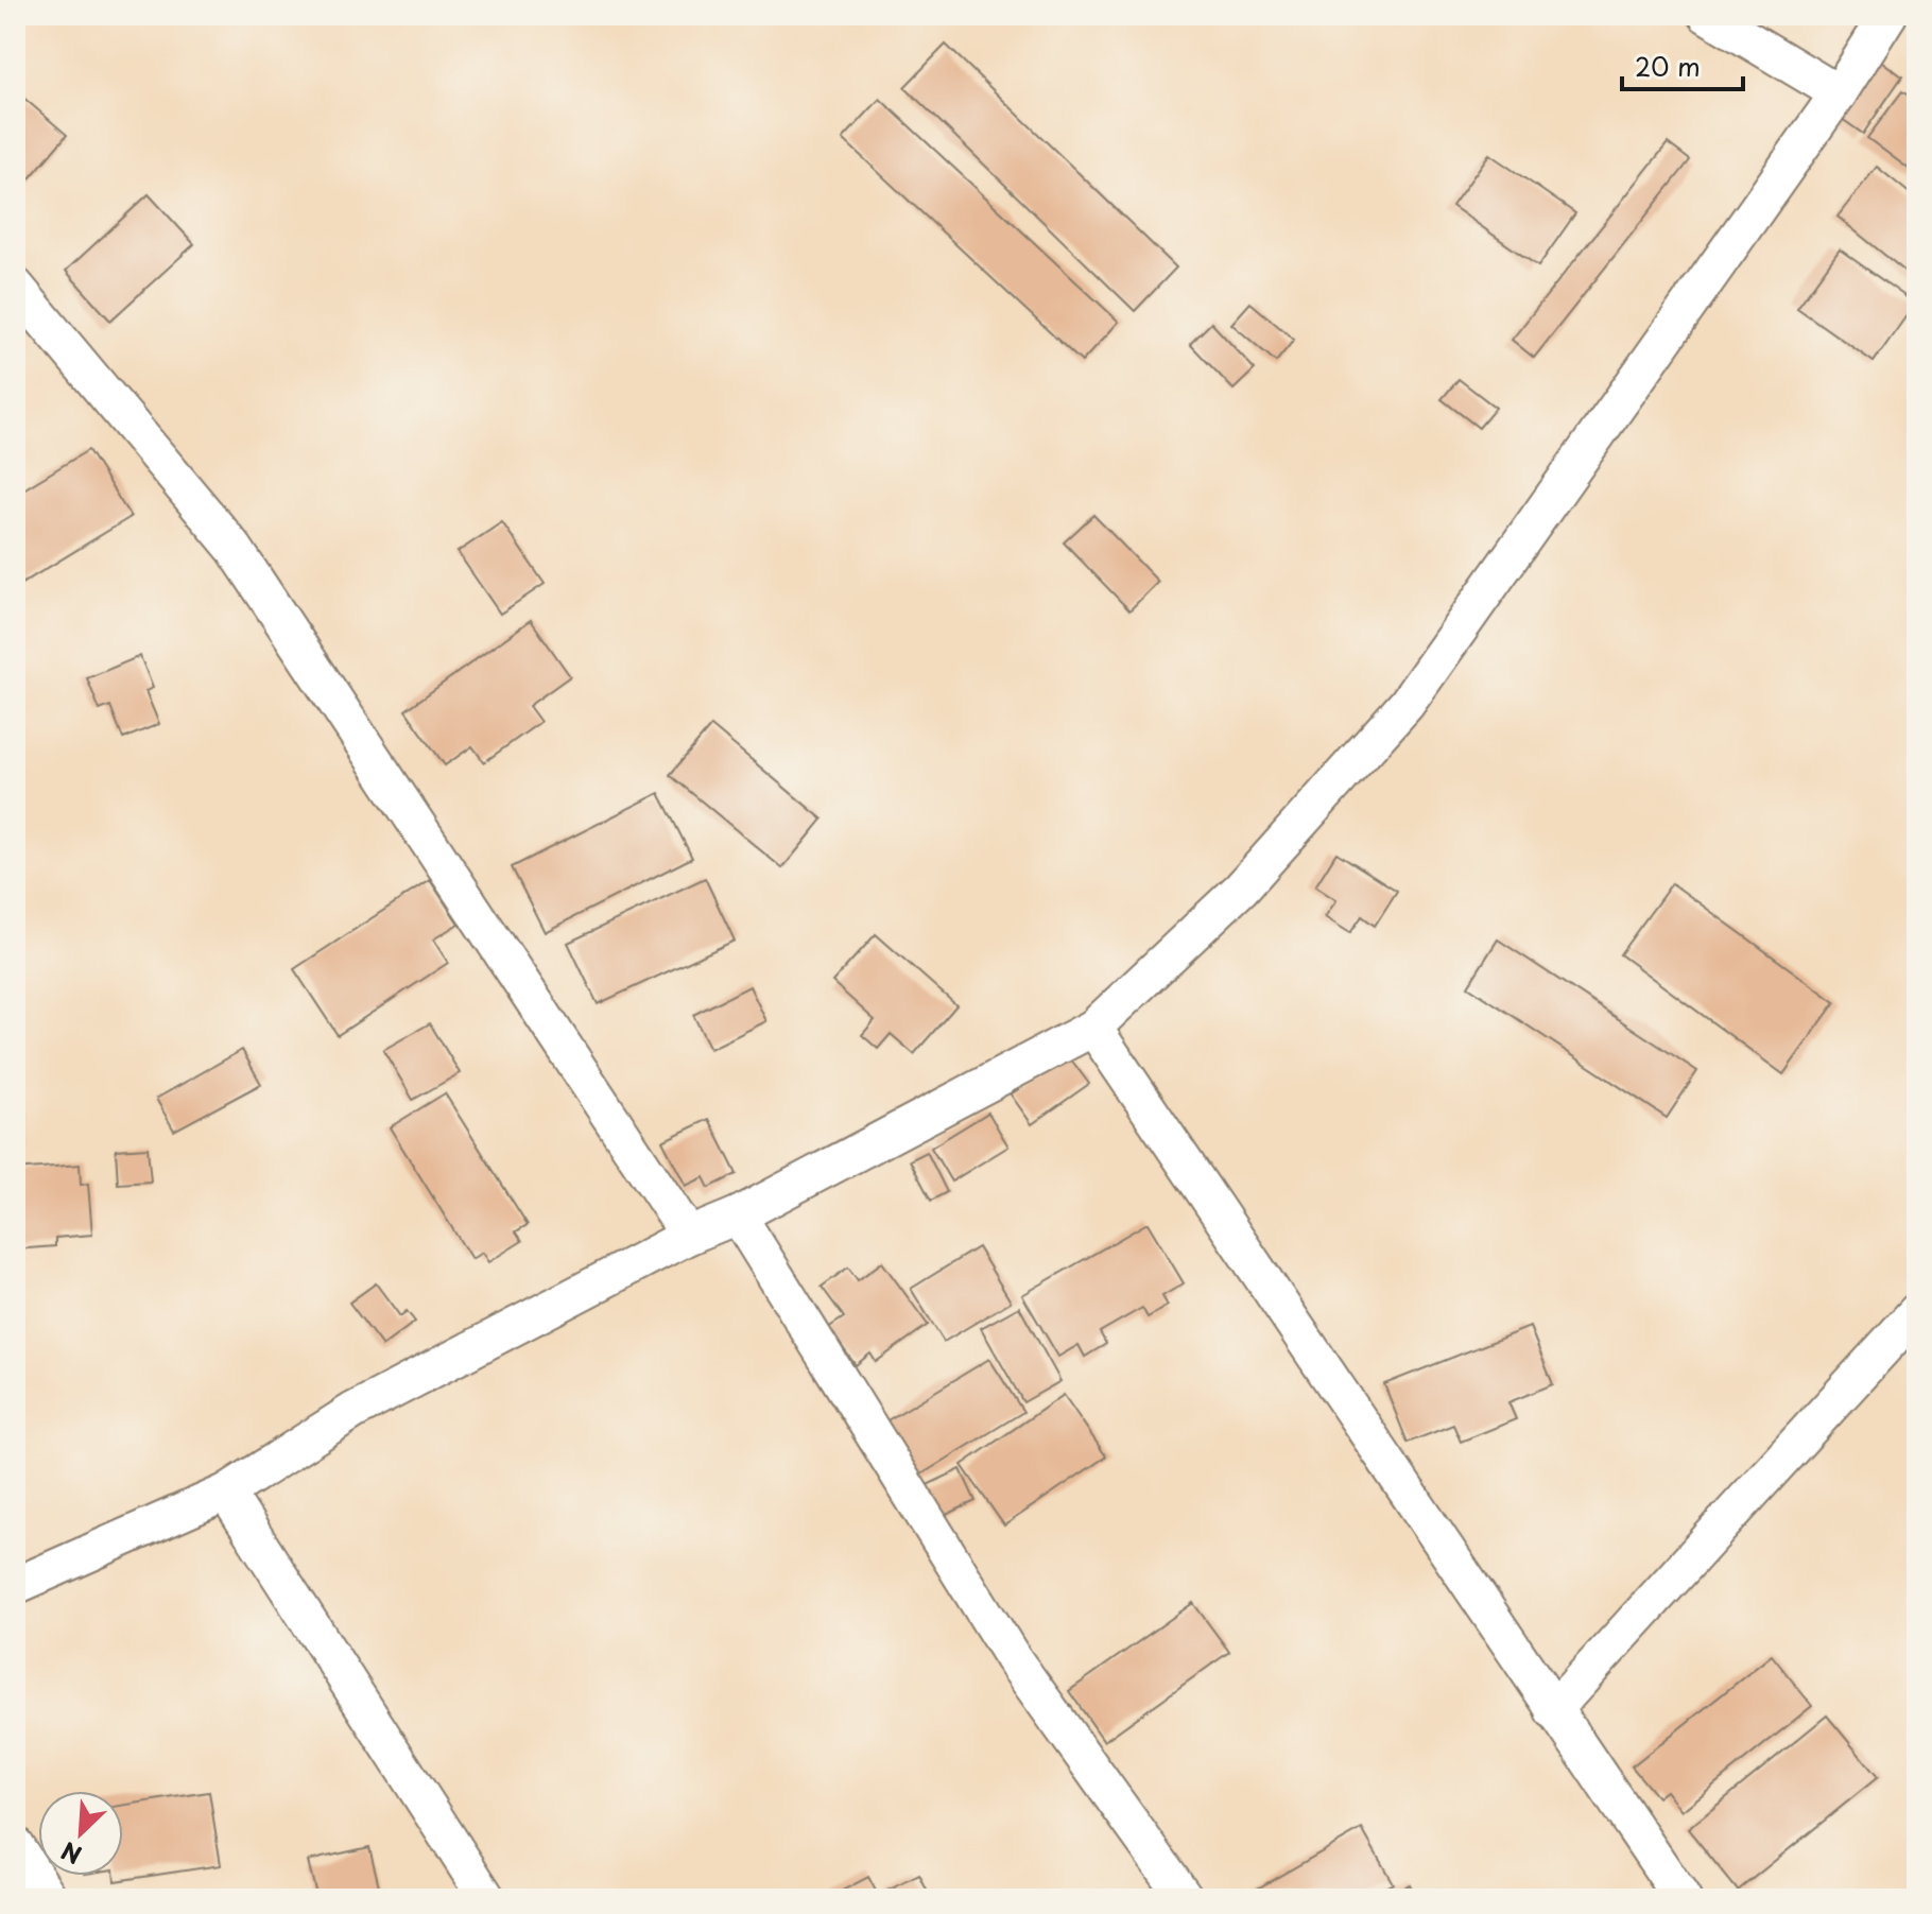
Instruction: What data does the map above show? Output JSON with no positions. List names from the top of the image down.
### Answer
{
  "scale_bar": "20 m",
  "north": "bottom left"
}
